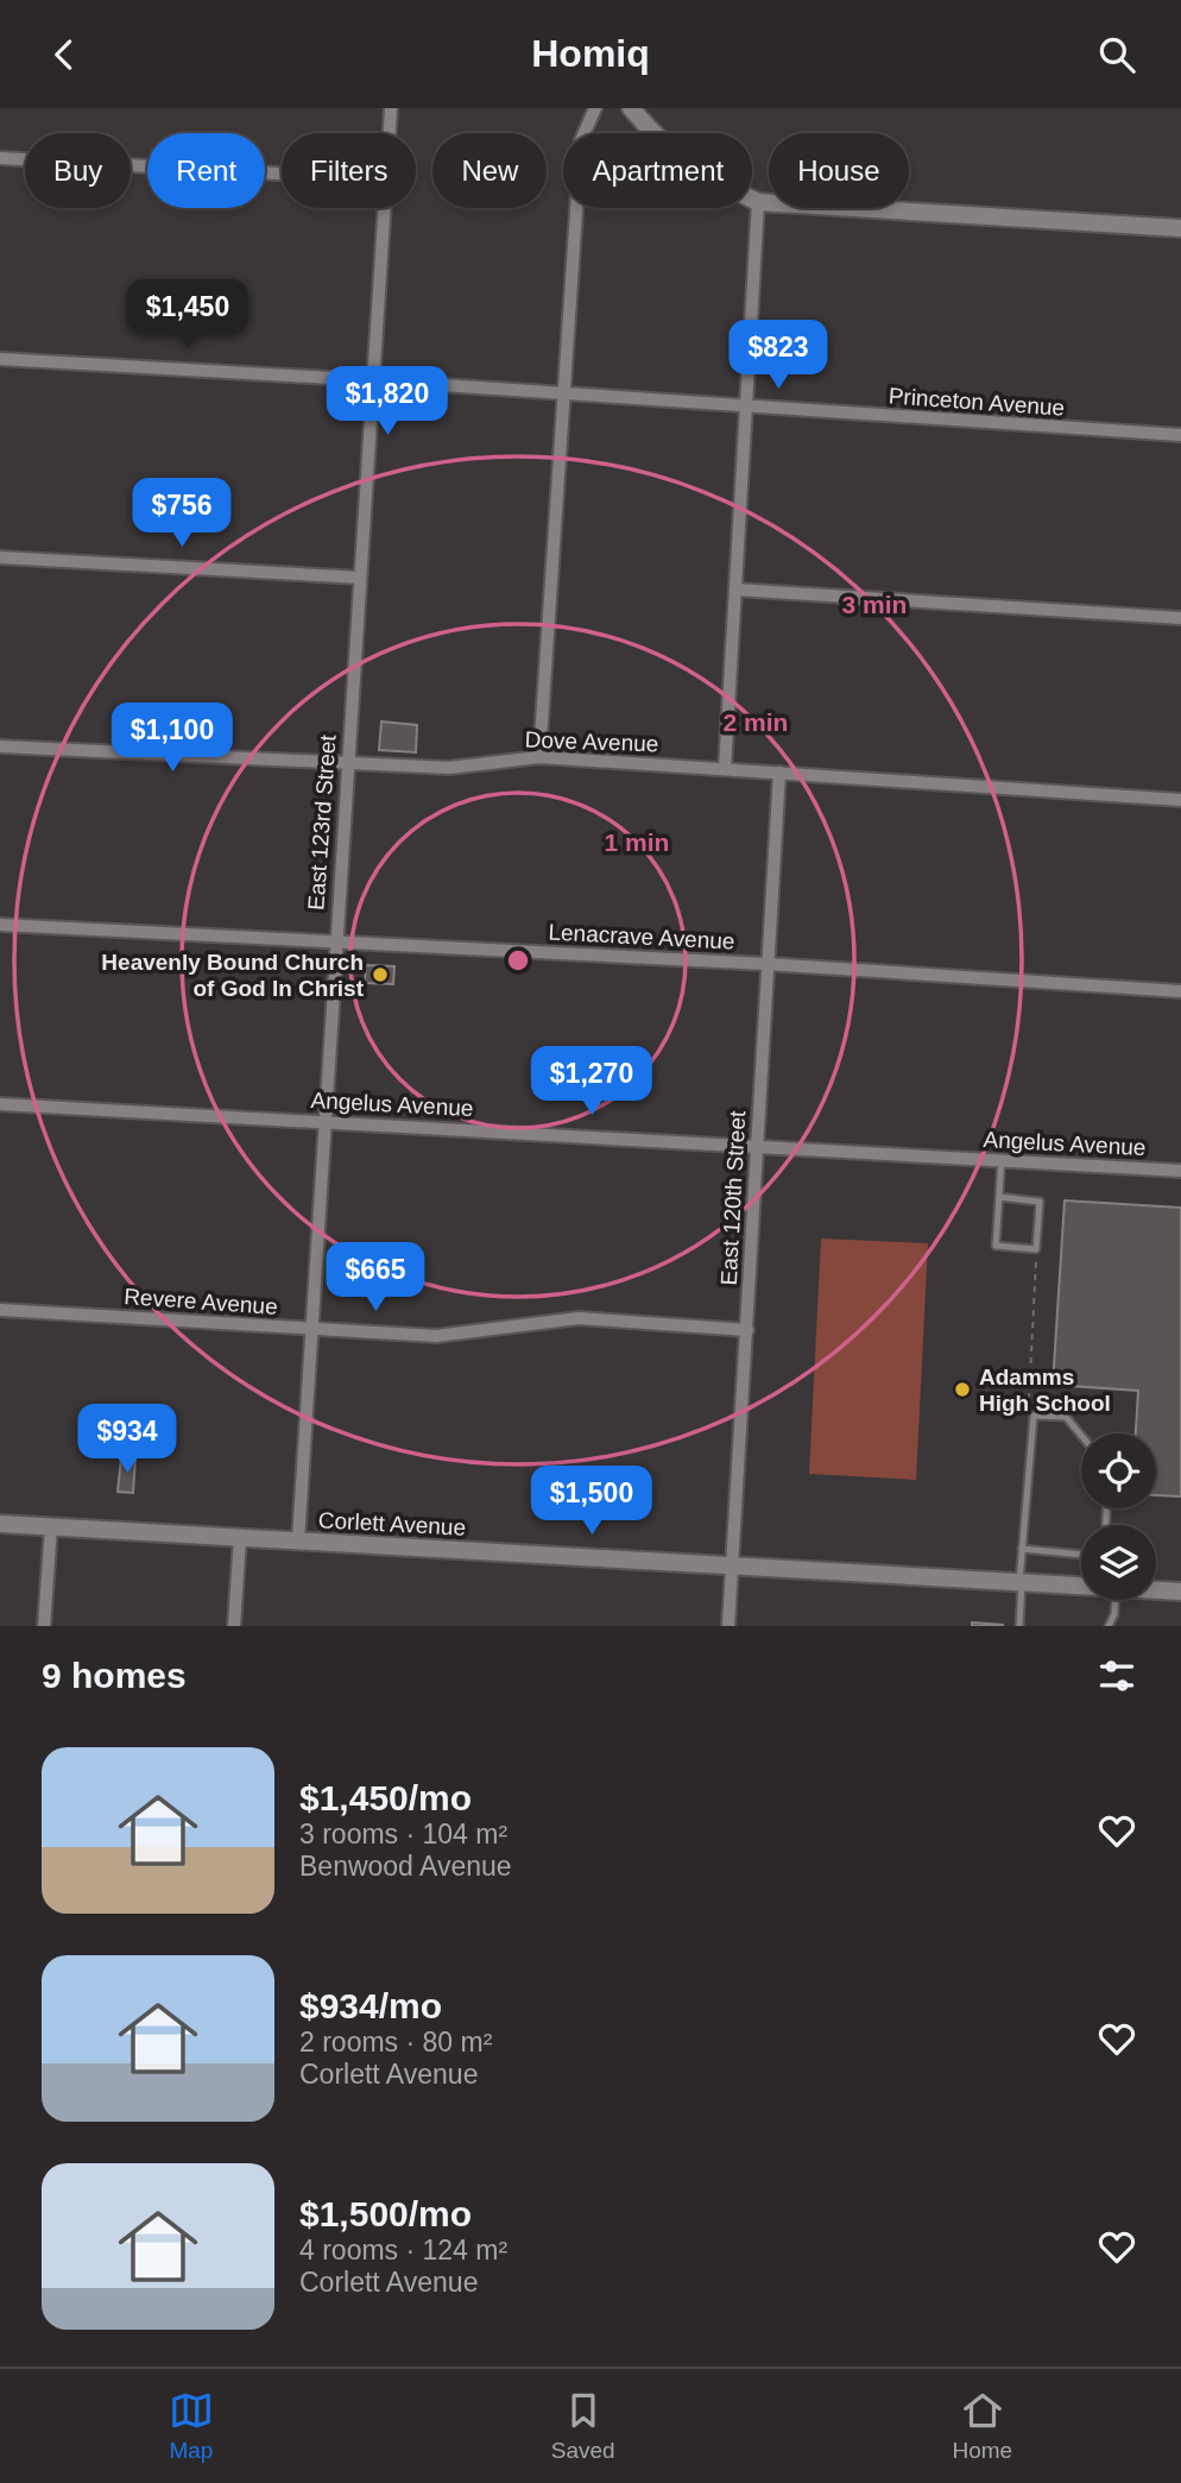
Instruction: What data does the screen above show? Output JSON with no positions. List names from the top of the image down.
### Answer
{
  "streets": {
    "street": [
      "Princeton Avenue",
      "Dove Avenue",
      "East 123rd Street",
      "Lenacrave Avenue",
      "Angelus Avenue",
      "East 120th Street",
      "Revere Avenue",
      "Corlett Avenue"
    ]
  },
  "crossings": [
    ["Princeton Avenue", "East 123rd Street"],
    ["Dove Avenue", "East 123rd Street"],
    ["Dove Avenue", "East 120th Street"],
    ["East 123rd Street", "Lenacrave Avenue"],
    ["East 123rd Street", "Angelus Avenue"],
    ["East 123rd Street", "Revere Avenue"],
    ["East 123rd Street", "Corlett Avenue"],
    ["Lenacrave Avenue", "East 120th Street"],
    ["Angelus Avenue", "East 120th Street"],
    ["East 120th Street", "Revere Avenue"],
    ["East 120th Street", "Corlett Avenue"]
  ],
  "places": ["Heavenly Bound Church of God In Christ", "Adamms High School"],
  "page": {
    "header": "Homiq",
    "chip": [
      "Buy",
      "Rent",
      "Filters",
      "New",
      "Apartment",
      "House"
    ],
    "price": [
      "$1,450",
      "$823",
      "$1,820",
      "$756",
      "$1,100",
      "$1,270",
      "$665",
      "$934",
      "$1,500"
    ],
    "heading": "9 homes",
    "list": [
      {
        "name": "$1,450/mo",
        "note": "3 rooms · 104 m² · Benwood Avenue"
      },
      {
        "name": "$934/mo",
        "note": "2 rooms · 80 m² · Corlett Avenue"
      },
      {
        "name": "$1,500/mo",
        "note": "4 rooms · 124 m² · Corlett Avenue"
      }
    ],
    "tabs": ["Map", "Saved", "Home"]
  },
  "rings": ["3 min", "2 min", "1 min"]
}
